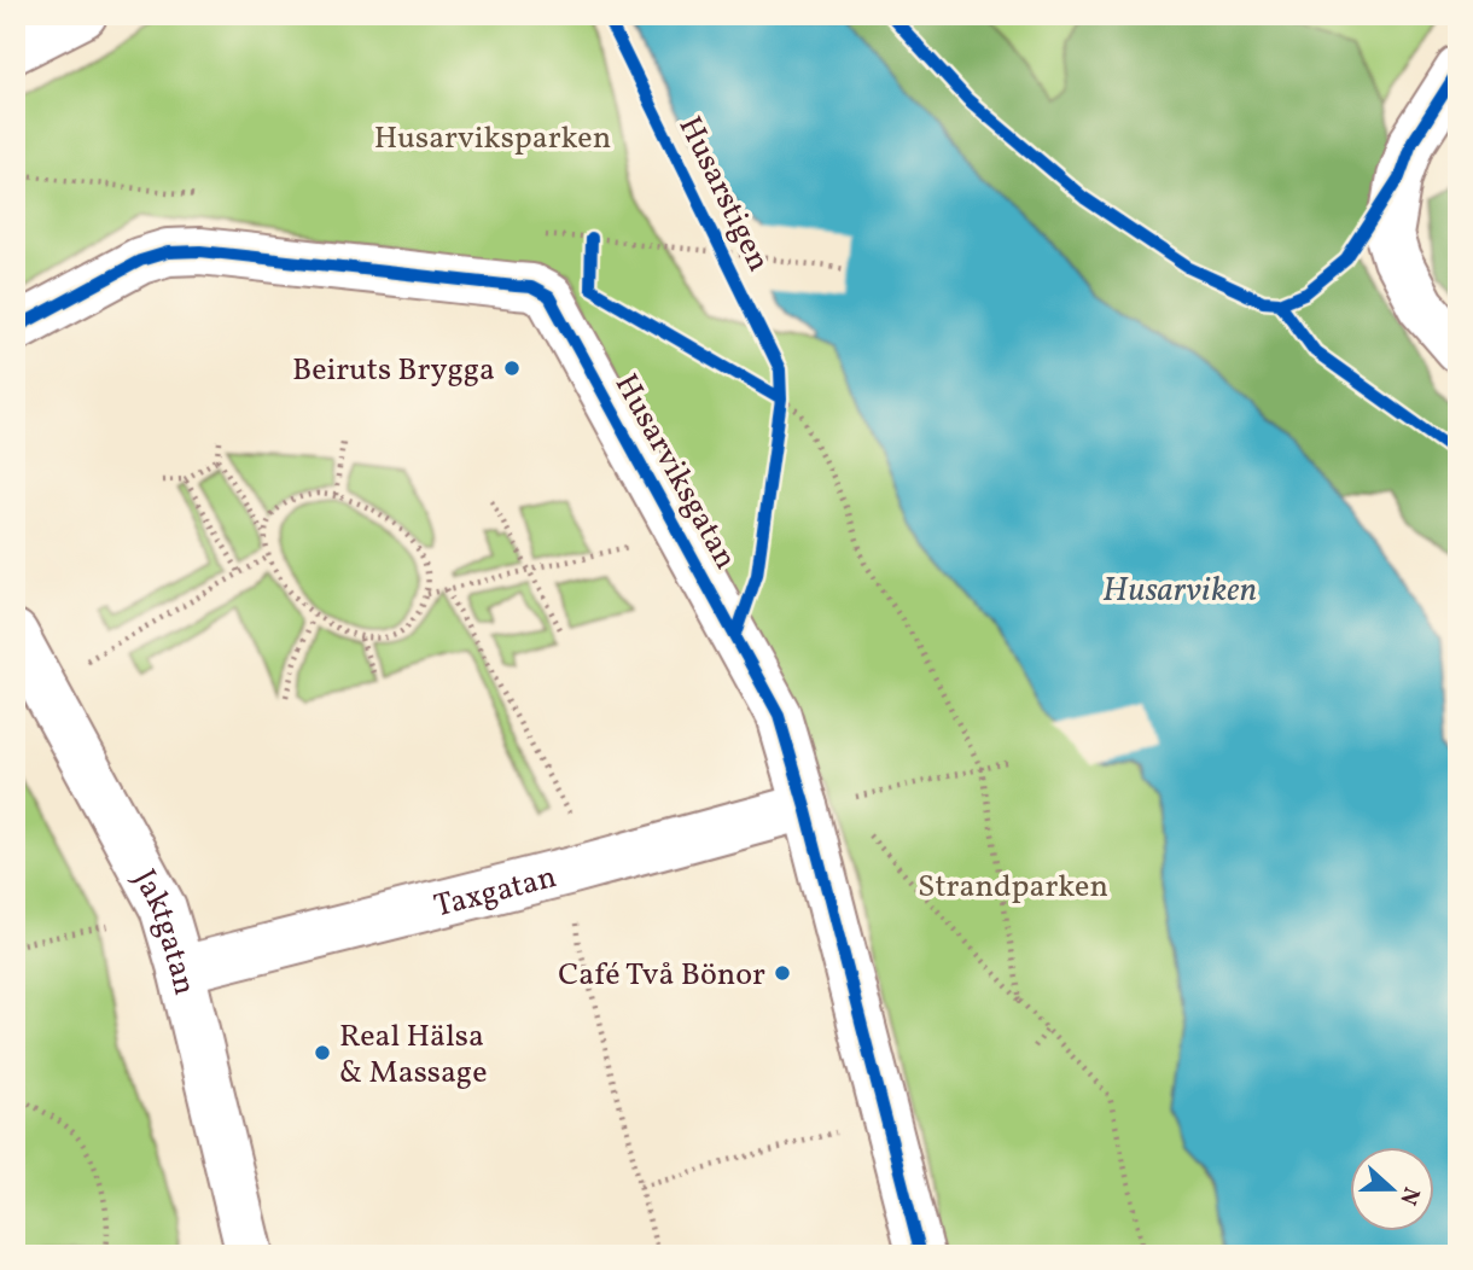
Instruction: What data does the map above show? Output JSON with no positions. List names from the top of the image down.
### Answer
{
  "streets": {
    "street": ["Husarviksgatan", "Taxgatan", "Jaktgatan"],
    "cycle path": ["Husarstigen"]
  },
  "crossings": [
    ["Husarviksgatan", "Taxgatan"],
    ["Taxgatan", "Jaktgatan"]
  ],
  "water": ["Husarviken"],
  "parks": ["Husarviksparken", "Strandparken"],
  "places": ["Beiruts Brygga", "Café Två Bönor", "Real Hälsa & Massage"],
  "north": "right"
}
